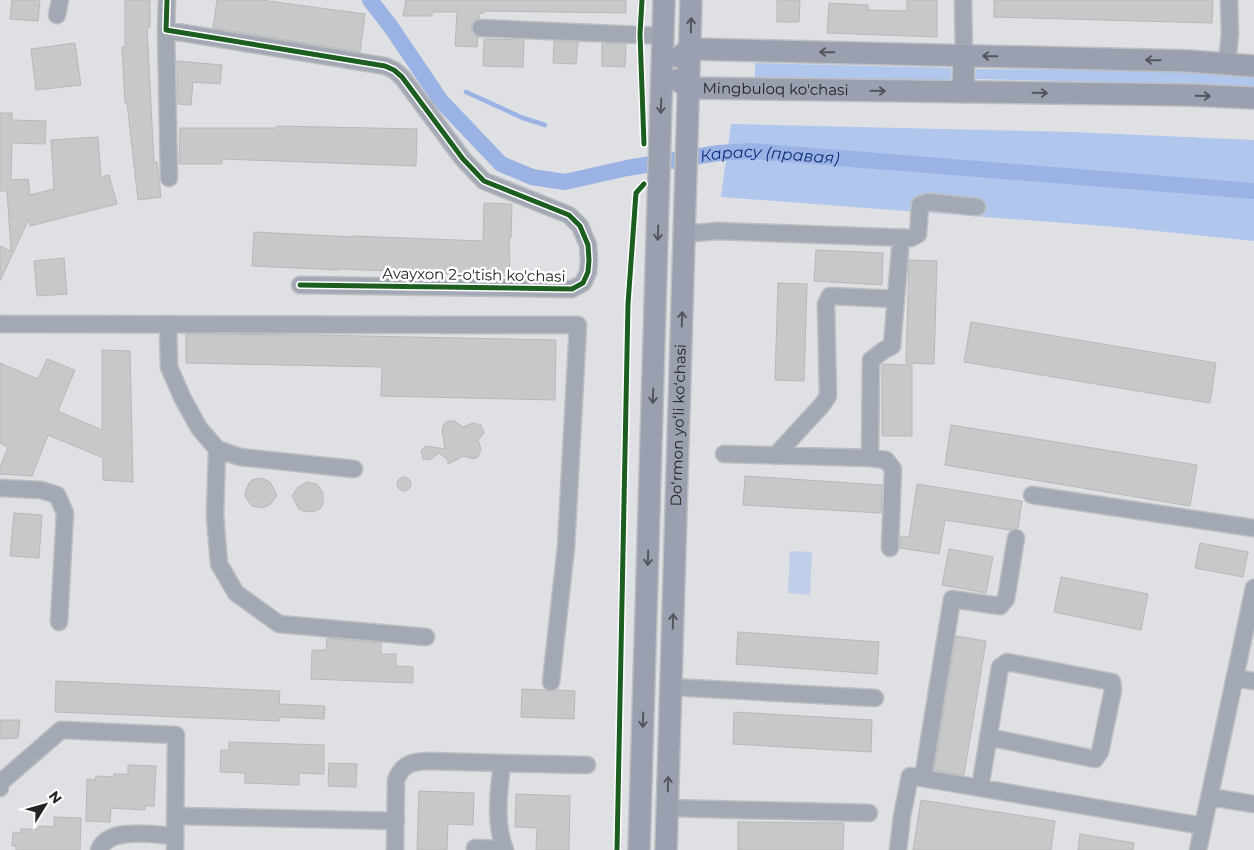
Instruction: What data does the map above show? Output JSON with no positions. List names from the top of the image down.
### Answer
{
  "streets": {
    "main road": ["Mingbuloq ko'chasi", "Do‘rmon yo‘li ko‘chasi"],
    "street": ["Avayxon 2-o'tish ko'chasi"]
  },
  "crossings": [
    ["Mingbuloq ko'chasi", "Do‘rmon yo‘li ko‘chasi"]
  ],
  "water": ["Карасу (правая)"],
  "north": "top right"
}
